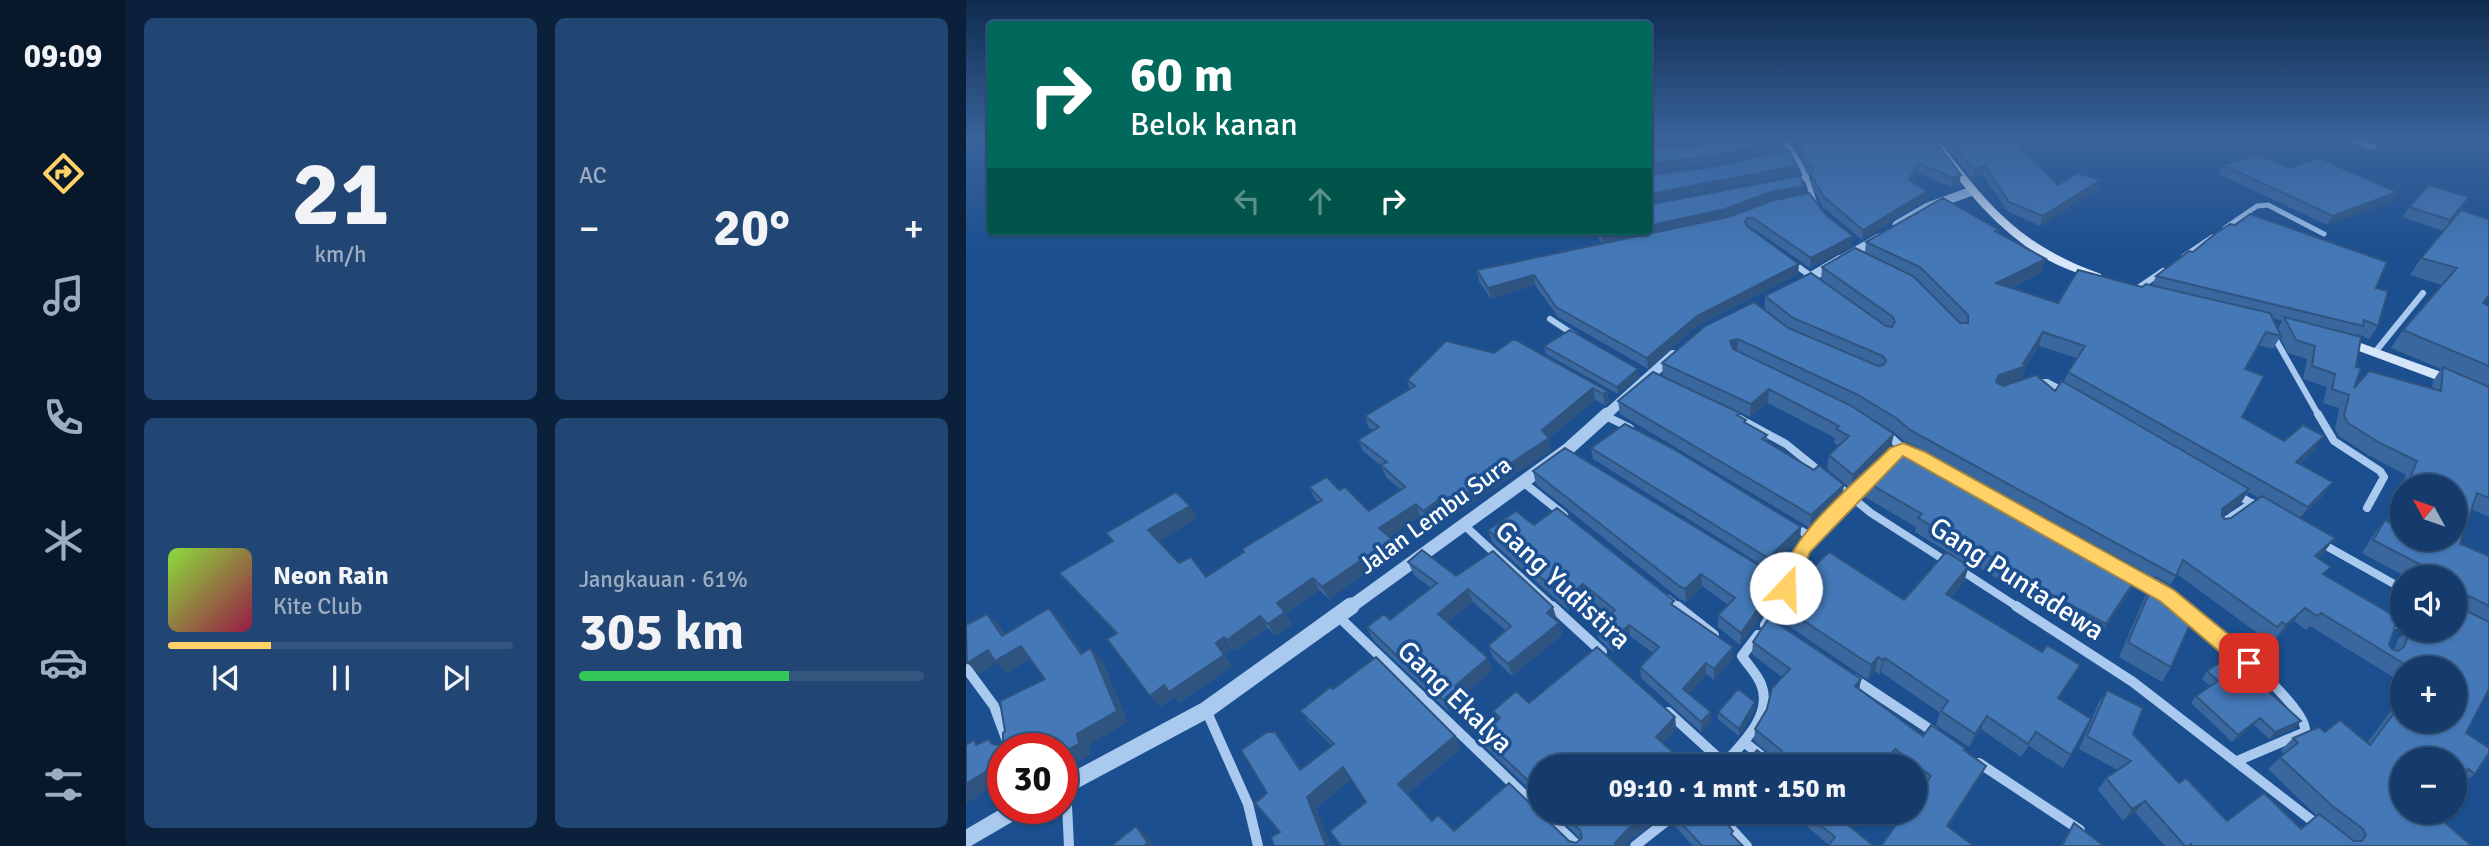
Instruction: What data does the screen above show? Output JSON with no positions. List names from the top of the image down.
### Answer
{
  "streets": {
    "street": [
      "Jalan Lembu Sura",
      "Gang Puntadewa",
      "Gang Yudistira",
      "Gang Ekalya"
    ]
  },
  "crossings": [
    ["Jalan Lembu Sura", "Gang Yudistira"],
    ["Jalan Lembu Sura", "Gang Ekalya"]
  ],
  "north": "top left",
  "page": {
    "tabs": "09:09",
    "tile": [
      ["21", "km/h"],
      "AC",
      ["Jangkauan · 61%", "305 km"]
    ],
    "turn": ["60 m", "Belok kanan"],
    "heat": ["−", "20°", "+"],
    "map_buttons": ["+", "−"],
    "song": ["Neon Rain", "Kite Club"],
    "limit": "30",
    "trip": "09:10 · 1 mnt · 150 m"
  }
}
